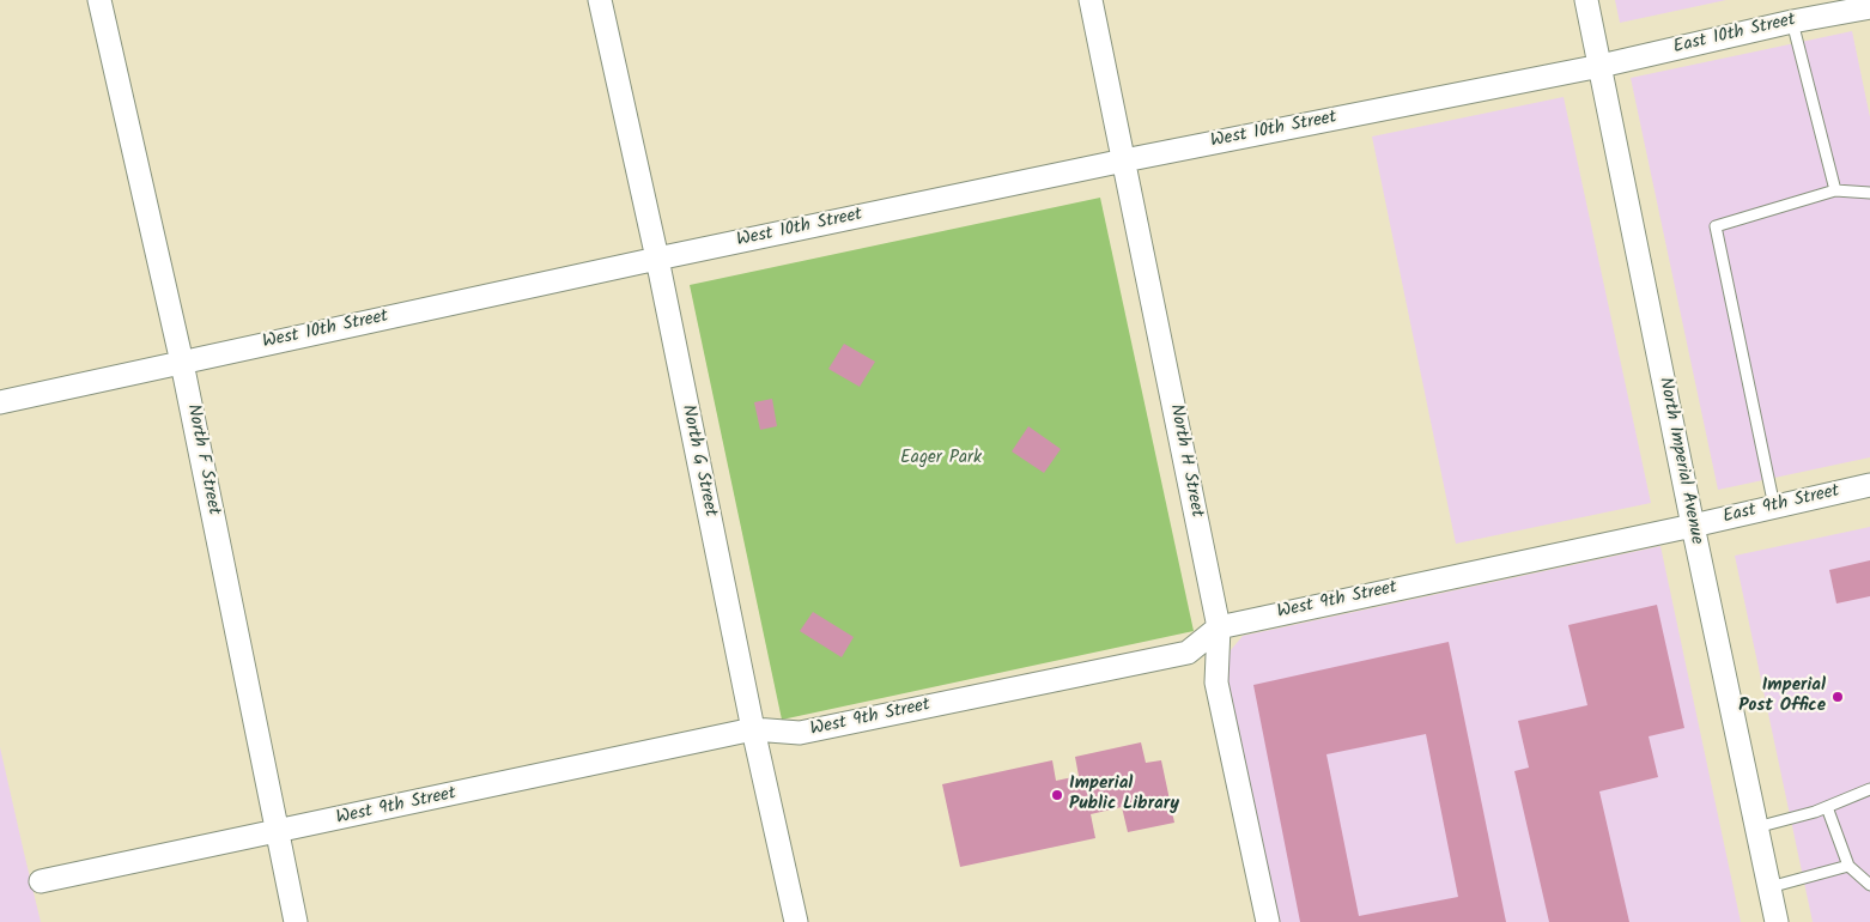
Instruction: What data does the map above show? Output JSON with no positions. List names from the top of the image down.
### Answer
{
  "streets": {
    "street": [
      "East 10th Street",
      "West 10th Street",
      "North F Street",
      "North G Street",
      "North H Street",
      "North Imperial Avenue",
      "East 9th Street",
      "West 9th Street"
    ]
  },
  "crossings": [
    ["East 10th Street", "West 10th Street"],
    ["East 10th Street", "North Imperial Avenue"],
    ["West 10th Street", "North F Street"],
    ["West 10th Street", "North G Street"],
    ["West 10th Street", "North H Street"],
    ["West 10th Street", "North Imperial Avenue"],
    ["North F Street", "West 9th Street"],
    ["North G Street", "West 9th Street"],
    ["North H Street", "West 9th Street"],
    ["North Imperial Avenue", "East 9th Street"],
    ["North Imperial Avenue", "West 9th Street"],
    ["East 9th Street", "West 9th Street"]
  ],
  "parks": ["Eager Park"],
  "places": ["Imperial Post Office", "Imperial Public Library"]
}
